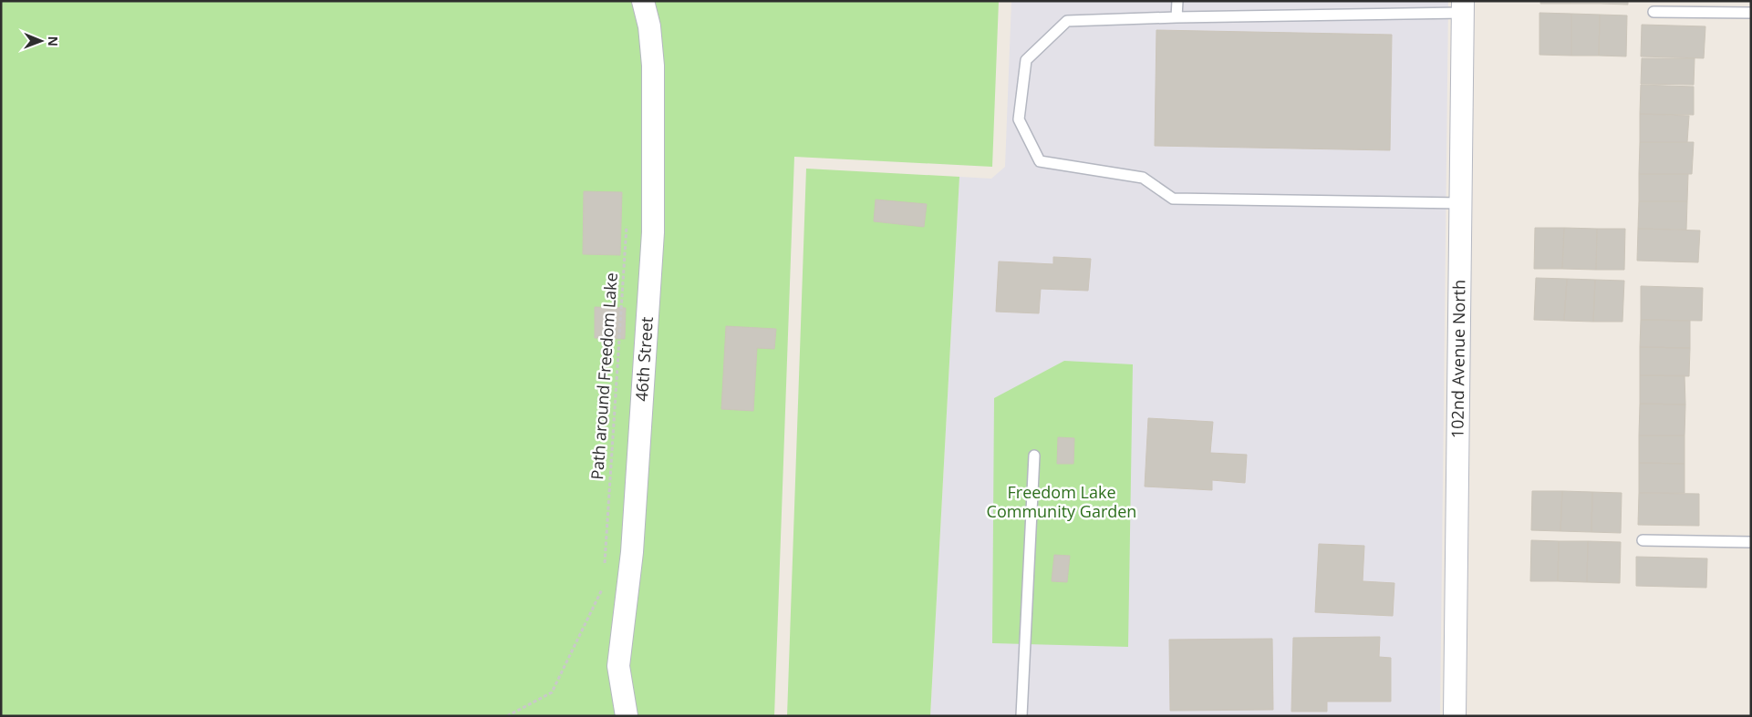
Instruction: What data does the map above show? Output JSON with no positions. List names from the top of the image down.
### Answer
{
  "streets": {
    "street": ["102nd Avenue North", "46th Street"],
    "path": ["Path around Freedom Lake"]
  },
  "parks": ["Freedom Lake Community Garden"],
  "north": "right"
}
